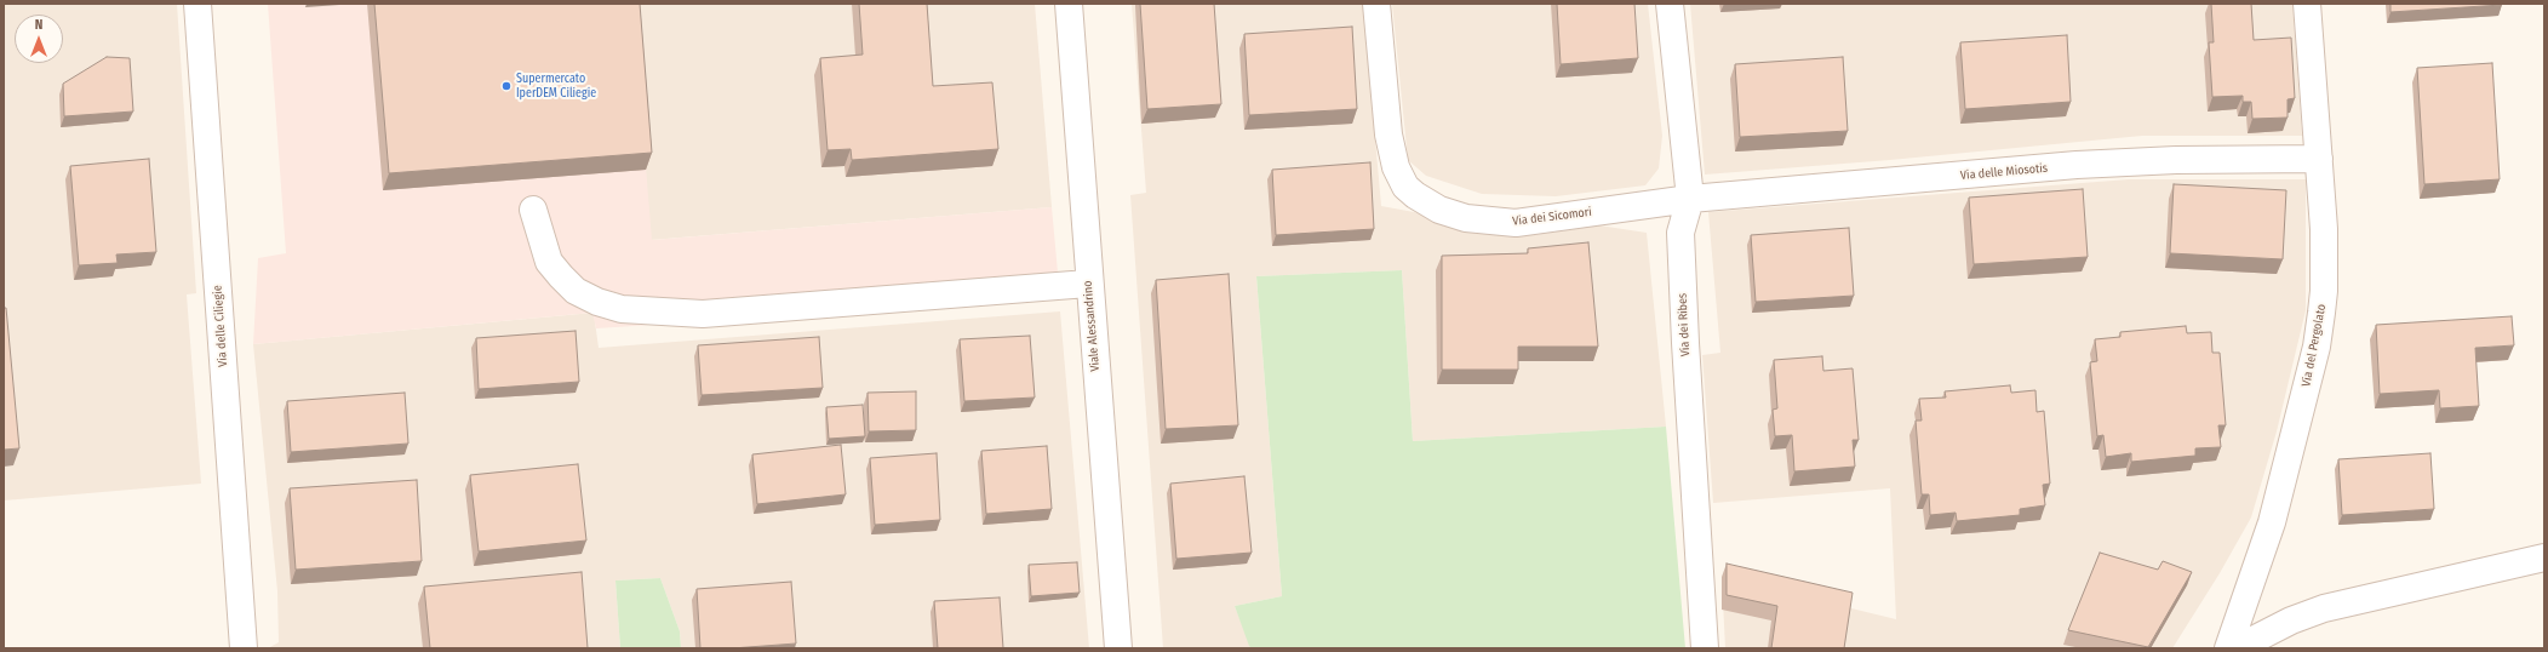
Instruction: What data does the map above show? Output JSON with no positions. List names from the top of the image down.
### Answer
{
  "streets": {
    "street": [
      "Via delle Miosotis",
      "Via dei Sicomori",
      "Via dei Ribes",
      "Via delle Ciliegie",
      "Viale Alessandrino",
      "Via del Pergolato"
    ]
  },
  "crossings": [
    ["Via delle Miosotis", "Via dei Sicomori"],
    ["Via delle Miosotis", "Via dei Ribes"],
    ["Via delle Miosotis", "Via del Pergolato"],
    ["Via dei Sicomori", "Via dei Ribes"]
  ],
  "places": ["Supermercato IperDEM Ciliegie"],
  "north": "top"
}
